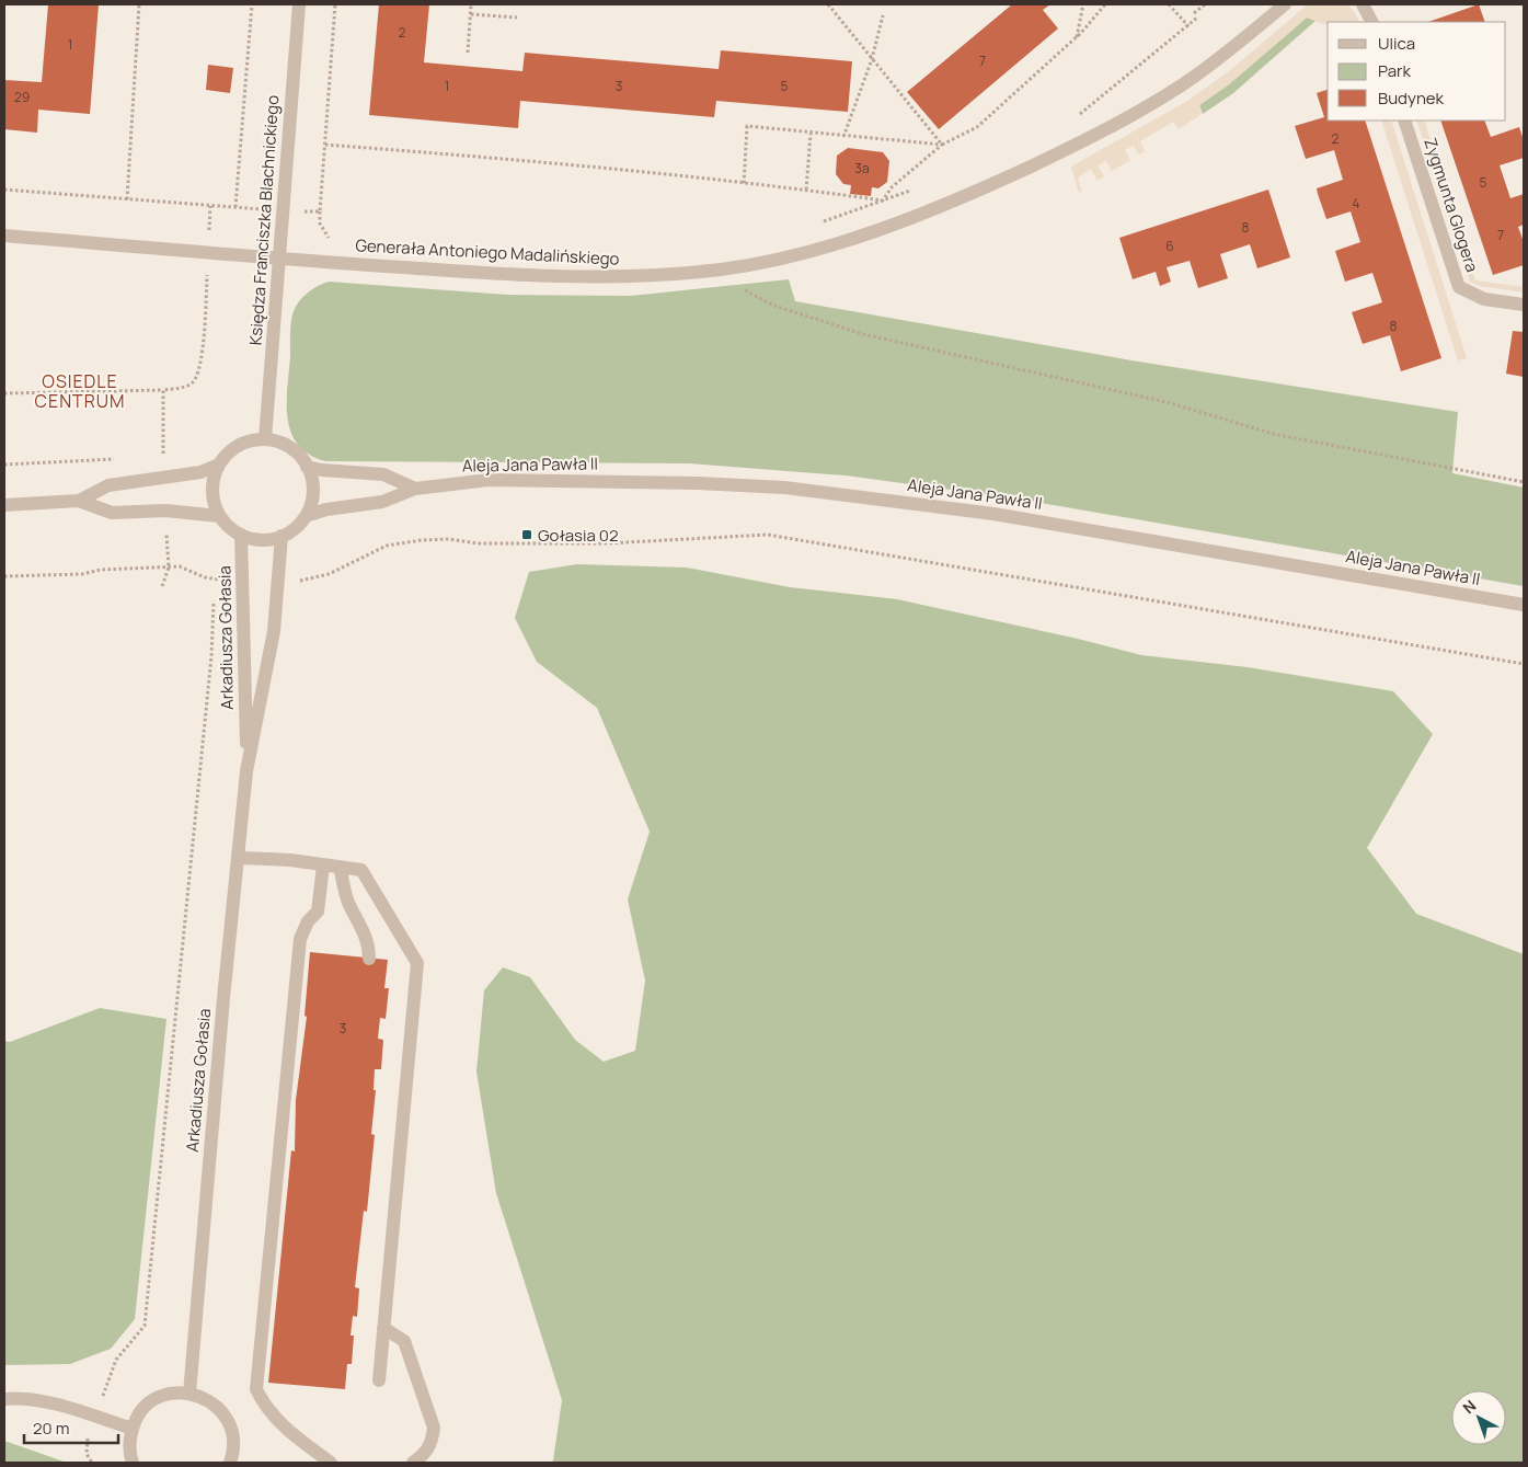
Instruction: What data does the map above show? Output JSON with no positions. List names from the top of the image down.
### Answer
{
  "streets": {
    "street": [
      "Zygmunta Glogera",
      "Księdza Franciszka Blachnickiego",
      "Generała Antoniego Madalińskiego",
      "Aleja Jana Pawła II",
      "Arkadiusza Gołasia"
    ]
  },
  "crossings": [
    ["Księdza Franciszka Blachnickiego", "Generała Antoniego Madalińskiego"],
    ["Księdza Franciszka Blachnickiego", "Aleja Jana Pawła II"],
    ["Księdza Franciszka Blachnickiego", "Arkadiusza Gołasia"],
    ["Aleja Jana Pawła II", "Arkadiusza Gołasia"]
  ],
  "districts": ["OSIEDLE CENTRUM"],
  "places": {
    "transit": ["Gołasia 02"]
  },
  "house_numbers": [
    "2",
    "1",
    "7",
    "1",
    "3",
    "5",
    "29",
    "2",
    "3a",
    "5",
    "4",
    "8",
    "7",
    "6",
    "8",
    "3"
  ],
  "legend": ["Ulica", "Park", "Budynek"],
  "scale_bar": "20 m",
  "north": "top left"
}
